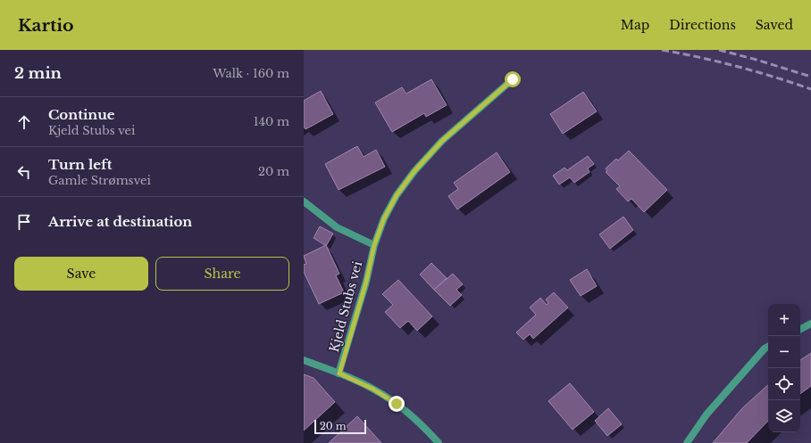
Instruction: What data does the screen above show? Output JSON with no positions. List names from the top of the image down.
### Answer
{
  "streets": {
    "street": ["Kjeld Stubs vei"]
  },
  "scale_bar": "20 m",
  "page": {
    "header": "Kartio",
    "nav": ["Map", "Directions", "Saved"],
    "heading": ["2 min", "Walk · 160 m"],
    "list": [
      ["Continue", "Kjeld Stubs vei", "140 m"],
      ["Turn left", "Gamle Strømsvei", "20 m"],
      "Arrive at destination"
    ],
    "buttons": ["Save", "Share"],
    "map_buttons": ["+", "−"],
    "scale": "20 m"
  }
}
